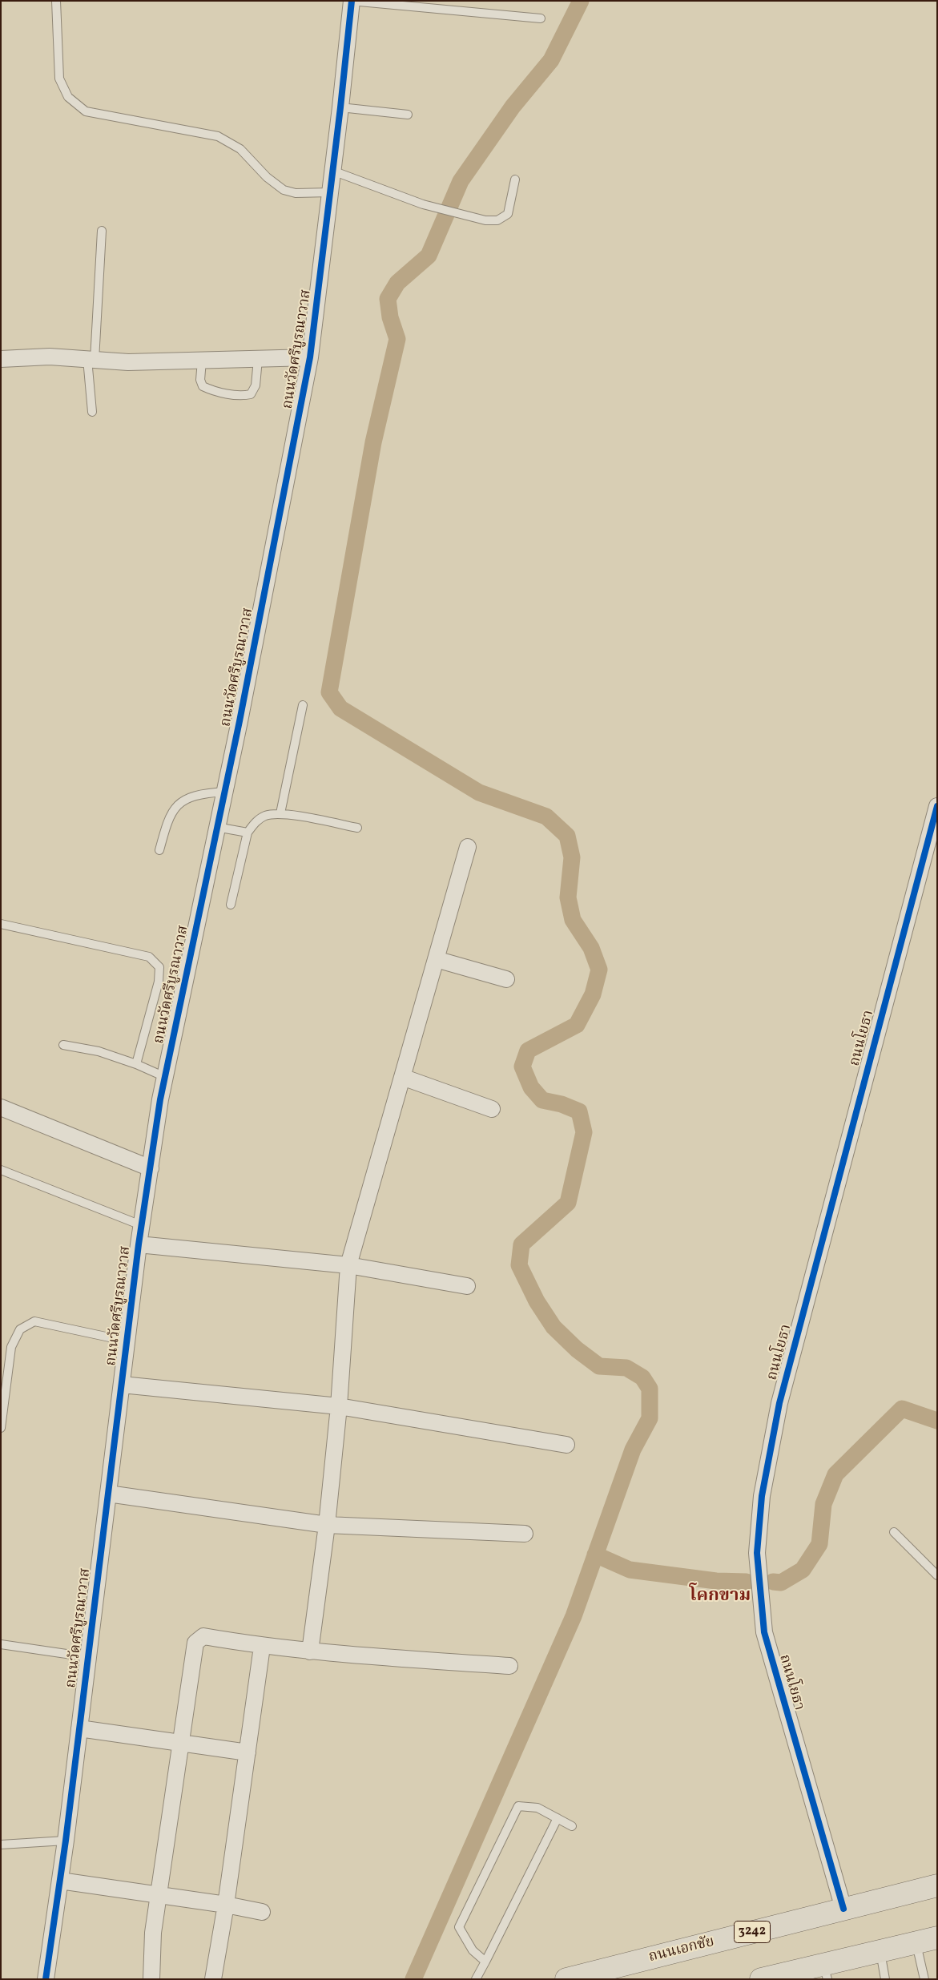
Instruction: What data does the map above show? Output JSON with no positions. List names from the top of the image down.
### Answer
{
  "streets": {
    "main road": ["3242", "ถนนเอกชัย"],
    "street": ["ถนนวัดศรีบูรณาวาส", "ถนนโยธา"]
  },
  "crossings": [
    ["ถนนโยธา", "ถนนเอกชัย"]
  ],
  "districts": ["โคกขาม"]
}
